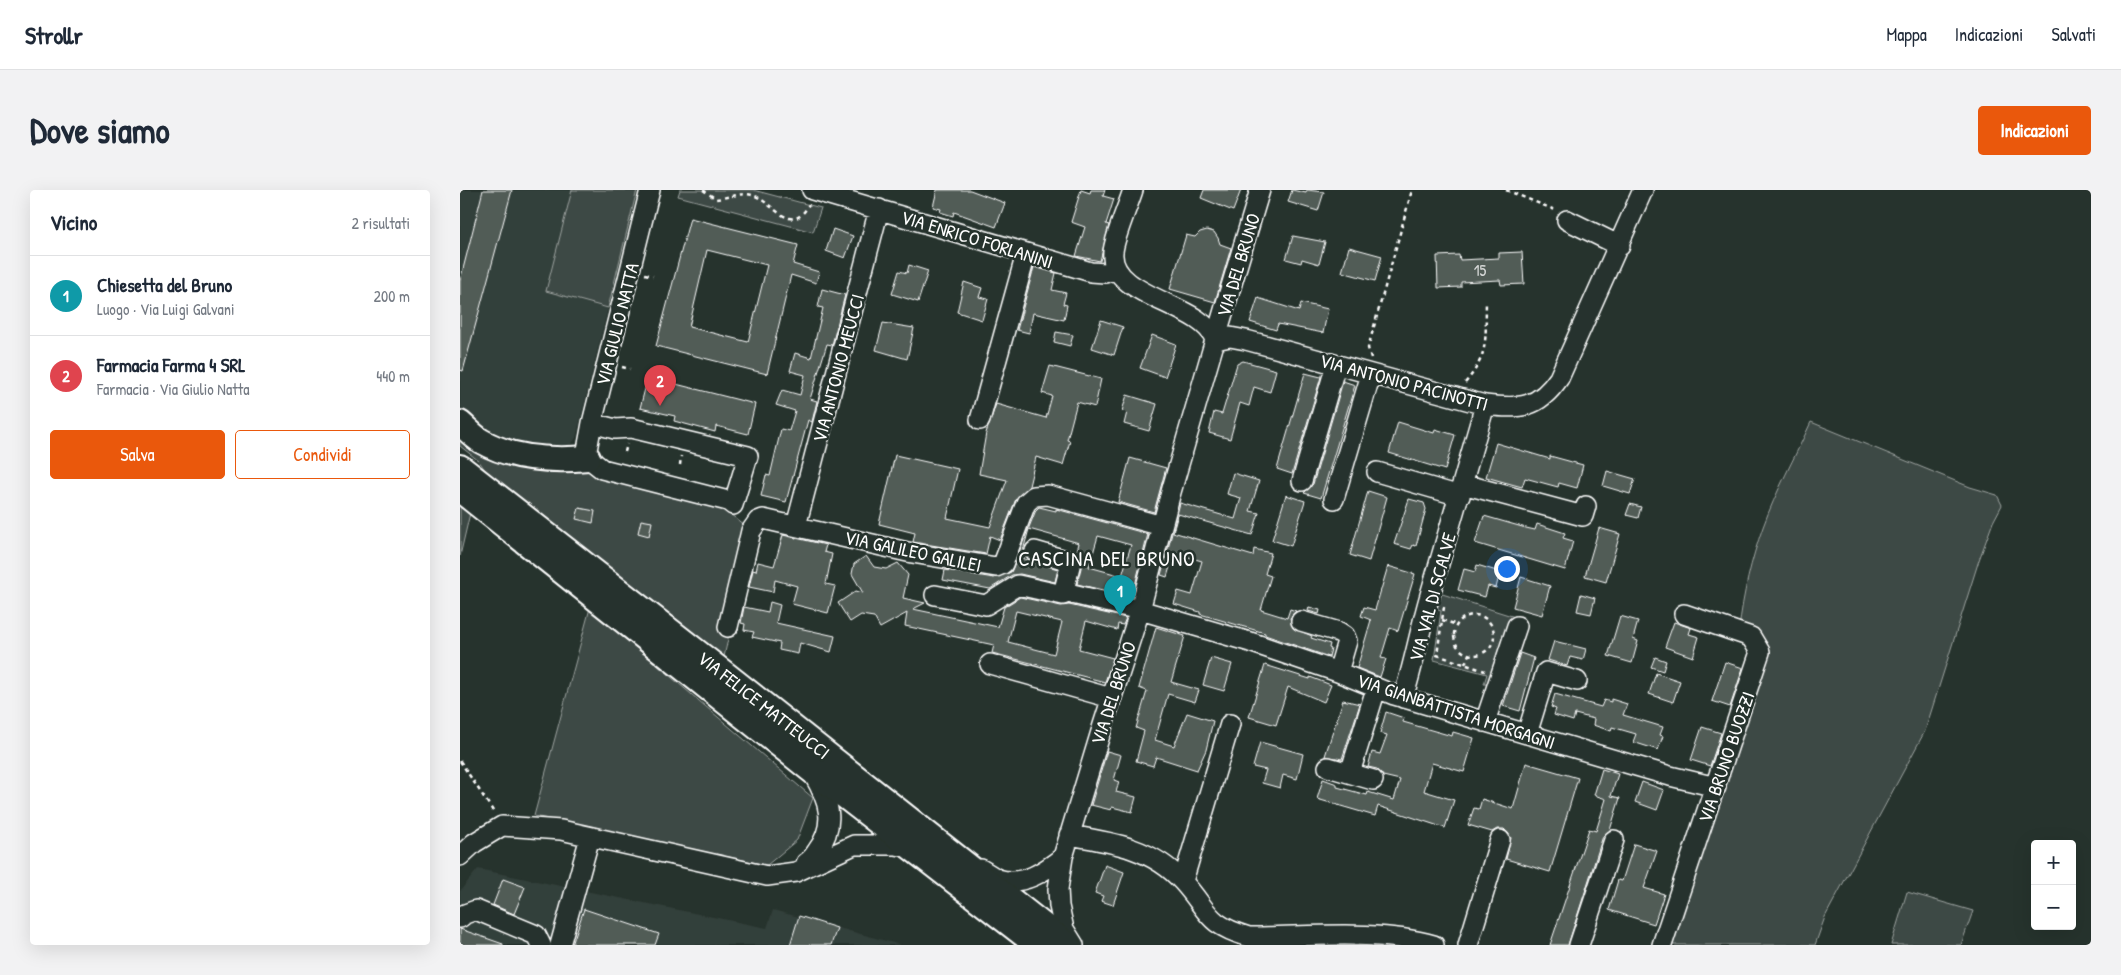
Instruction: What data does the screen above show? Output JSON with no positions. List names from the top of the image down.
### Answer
{
  "streets": {
    "main road": ["VIA FELICE MATTEUCCI"],
    "street": [
      "VIA ENRICO FORLANINI",
      "VIA DEL BRUNO",
      "VIA GIULIO NATTA",
      "VIA ANTONIO MEUCCI",
      "VIA ANTONIO PACINOTTI",
      "VIA GALILEO GALILEI",
      "VIA VAL DI SCALVE",
      "VIA GIANBATTISTA MORGAGNI",
      "VIA BRUNO BUOZZI"
    ]
  },
  "crossings": [
    ["VIA ENRICO FORLANINI", "VIA DEL BRUNO"],
    ["VIA ENRICO FORLANINI", "VIA ANTONIO MEUCCI"],
    ["VIA DEL BRUNO", "VIA ANTONIO PACINOTTI"],
    ["VIA DEL BRUNO", "VIA GALILEO GALILEI"],
    ["VIA DEL BRUNO", "VIA GIANBATTISTA MORGAGNI"],
    ["VIA ANTONIO MEUCCI", "VIA GALILEO GALILEI"],
    ["VIA ANTONIO PACINOTTI", "VIA VAL DI SCALVE"],
    ["VIA VAL DI SCALVE", "VIA GIANBATTISTA MORGAGNI"],
    ["VIA GIANBATTISTA MORGAGNI", "VIA BRUNO BUOZZI"]
  ],
  "districts": ["CASCINA DEL BRUNO"],
  "house_numbers": ["15"],
  "page": {
    "header": "Strollr",
    "nav": ["Mappa", "Indicazioni", "Salvati"],
    "buttons": [
      "Indicazioni",
      ["Salva", "Condividi"]
    ],
    "title": "Dove siamo",
    "heading": ["Vicino", "2 risultati"],
    "list": [
      {
        "mark": "1",
        "name": "Chiesetta del Bruno",
        "note": "Luogo · Via Luigi Galvani",
        "value": "200 m"
      },
      {
        "mark": "2",
        "name": "Farmacia Farma 4 SRL",
        "note": "Farmacia · Via Giulio Natta",
        "value": "440 m"
      }
    ],
    "pins": ["2", "1"],
    "map_buttons": ["+", "−"]
  }
}
